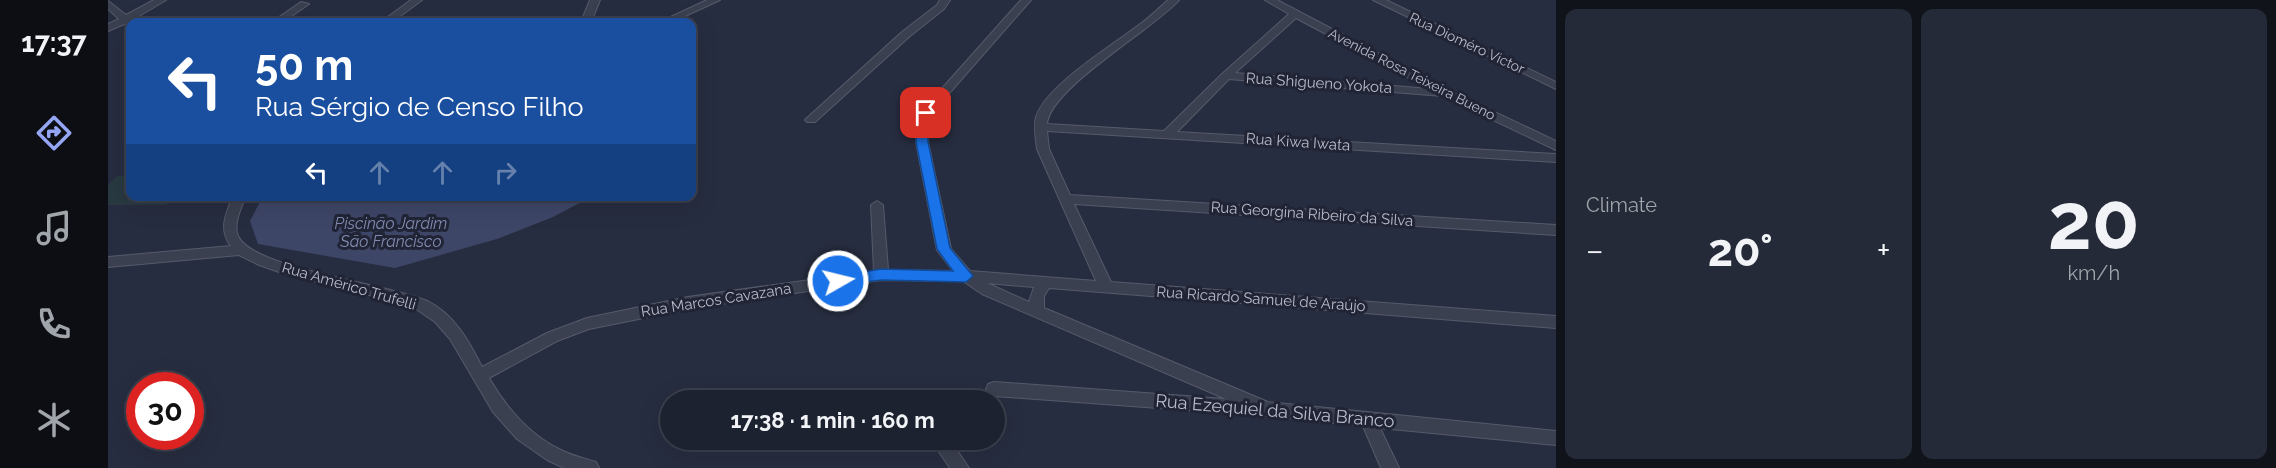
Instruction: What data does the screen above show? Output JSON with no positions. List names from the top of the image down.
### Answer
{
  "streets": {
    "street": [
      "Rua Dioméro Victor",
      "Avenida Rosa Teixeira Bueno",
      "Rua Shigueno Yokota",
      "Rua Kiwa Iwata",
      "Rua Georgina Ribeiro da Silva",
      "Rua Américo Trufelli",
      "Rua Ricardo Samuel de Araújo",
      "Rua Marcos Cavazana",
      "Rua Ezequiel da Silva Branco"
    ]
  },
  "crossings": [
    ["Avenida Rosa Teixeira Bueno", "Rua Shigueno Yokota"],
    ["Rua Américo Trufelli", "Rua Marcos Cavazana"],
    ["Rua Ricardo Samuel de Araújo", "Rua Marcos Cavazana"]
  ],
  "water": ["Piscinão Jardim São Francisco"],
  "page": {
    "tabs": "17:37",
    "tile": [
      "Climate",
      ["20", "km/h"]
    ],
    "turn": ["50 m", "Rua Sérgio de Censo Filho"],
    "heat": ["−", "20°", "+"],
    "limit": "30",
    "trip": "17:38 · 1 min · 160 m"
  }
}
